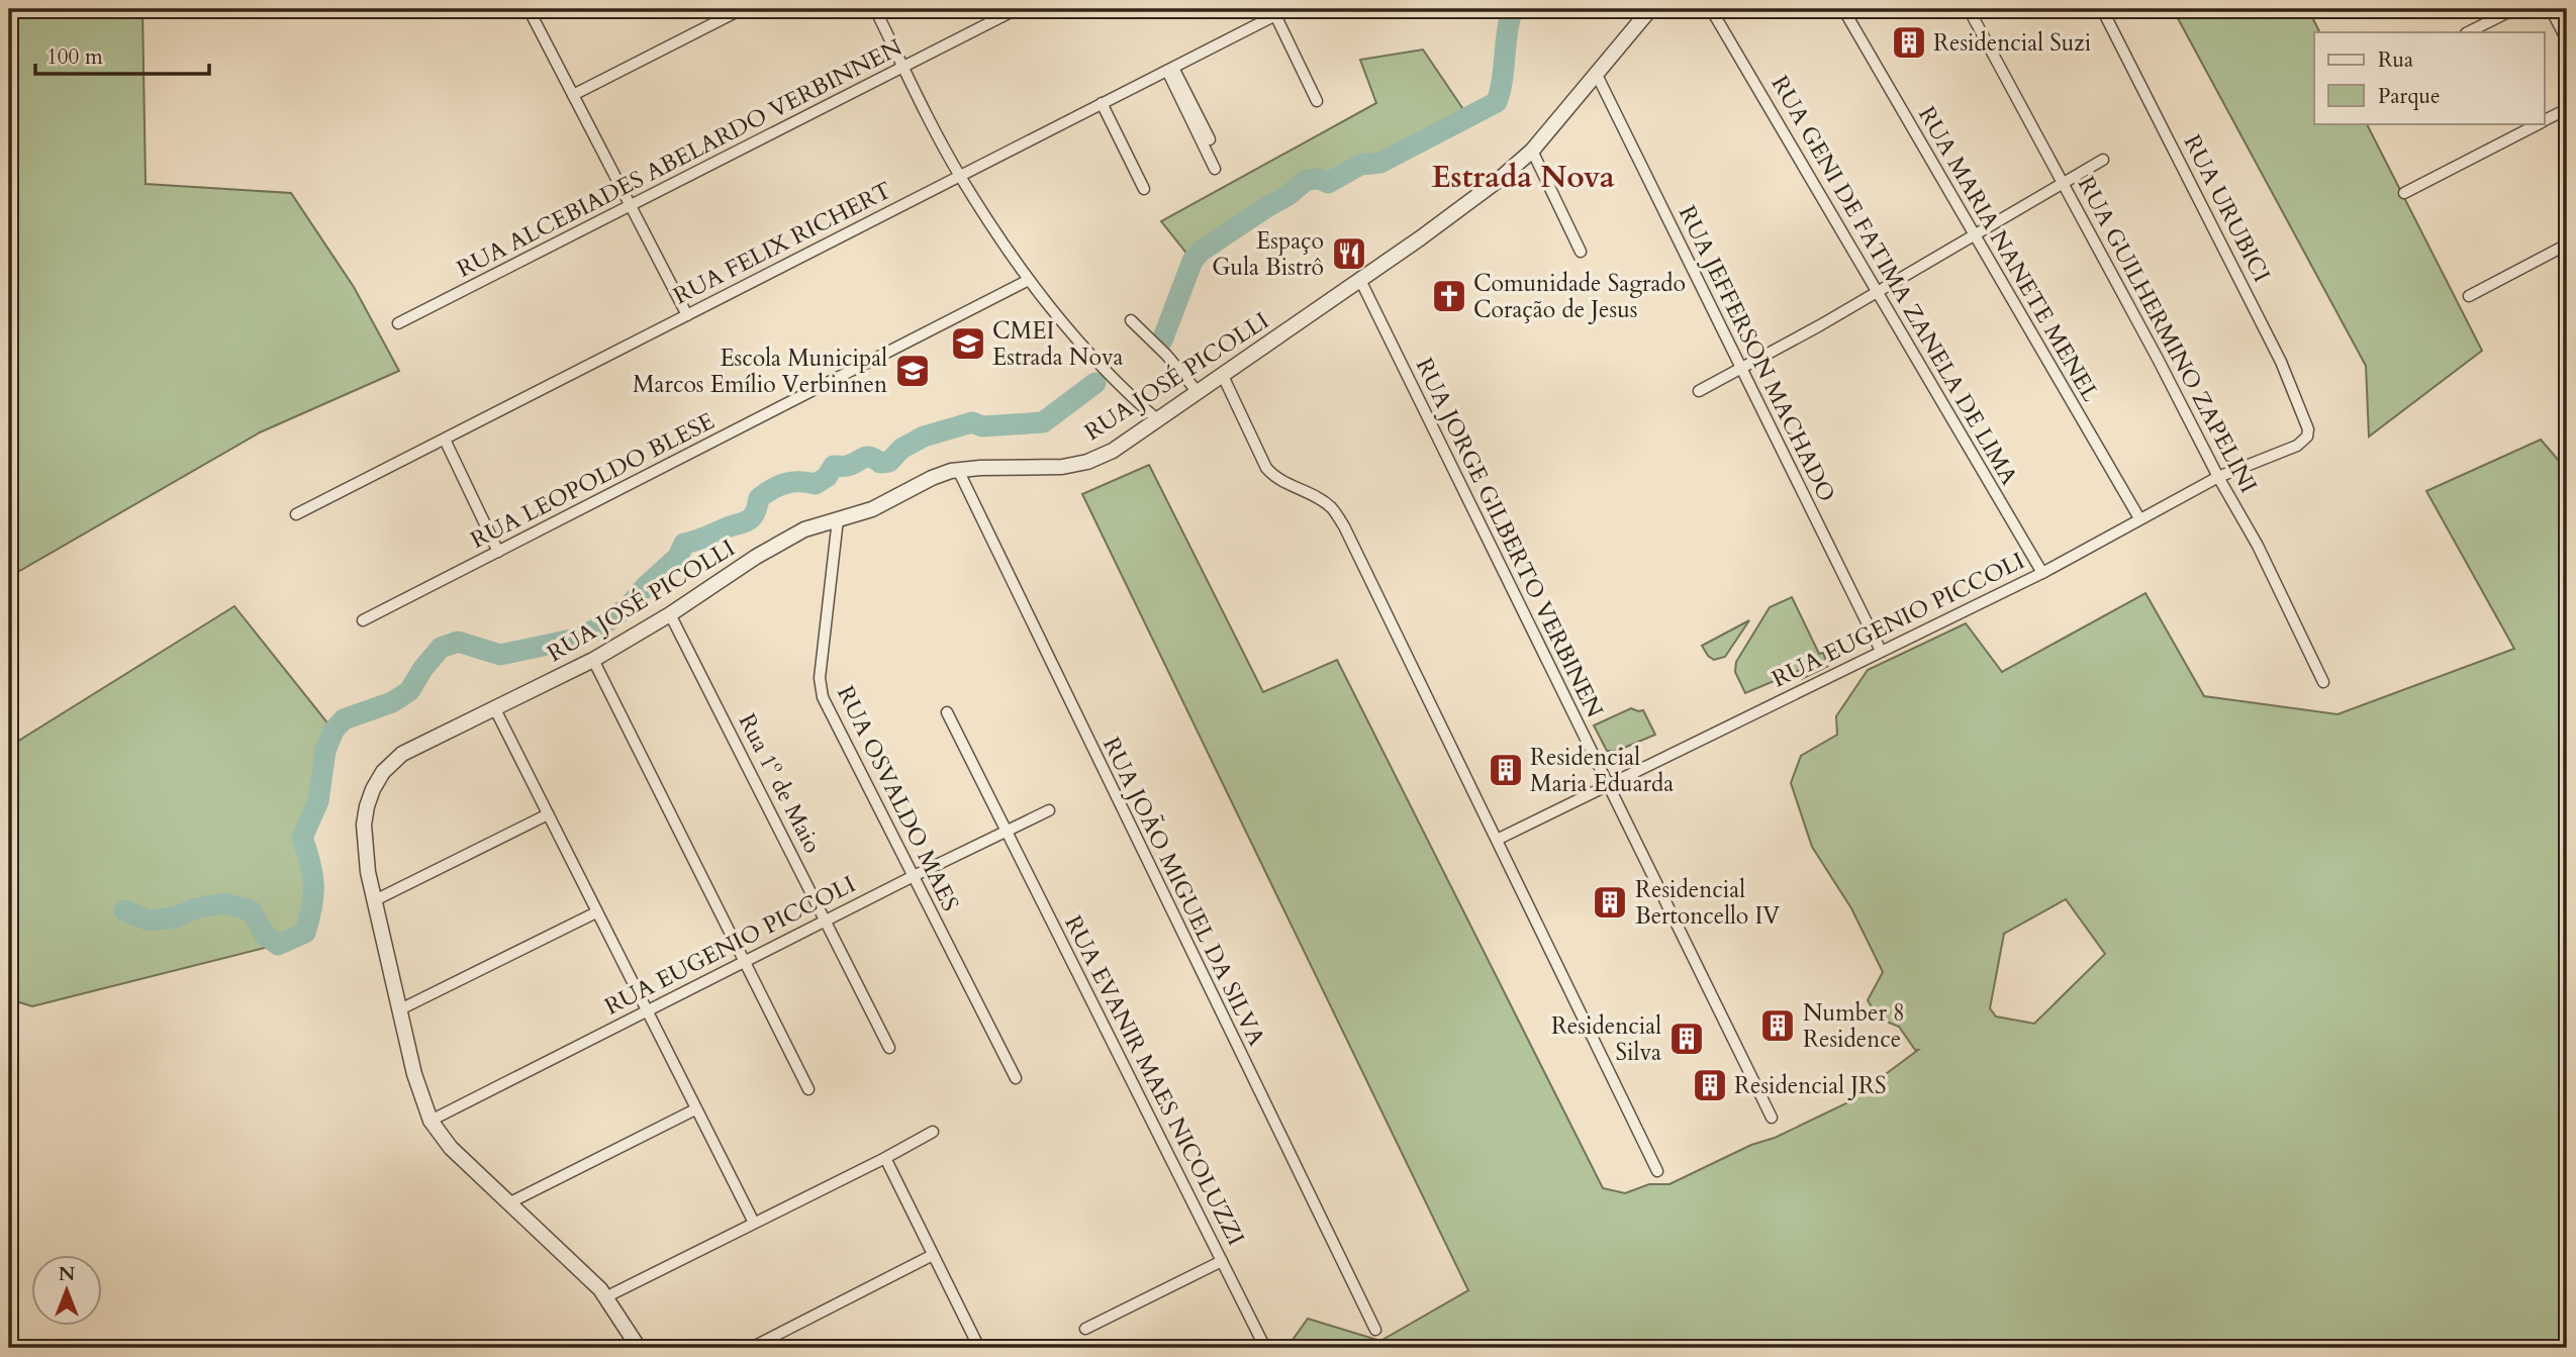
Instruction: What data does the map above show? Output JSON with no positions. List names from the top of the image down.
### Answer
{
  "streets": {
    "street": [
      "RUA ALCEBIADES ABELARDO VERBINNEN",
      "RUA URUBICI",
      "RUA FELIX RICHERT",
      "RUA MARIA NANETE MENEL",
      "RUA GENI DE FATIMA ZANELA DE LIMA",
      "RUA GUILHERMINO ZAPELINI",
      "RUA JEFFERSON MACHADO",
      "RUA JOSÉ PICOLLI",
      "RUA LEOPOLDO BLESE",
      "RUA JORGE GILBERTO VERBINEN",
      "RUA EUGENIO PICCOLI",
      "Rua 1º de Maio",
      "RUA OSVALDO MAES",
      "RUA JOÃO MIGUEL DA SILVA",
      "RUA EVANIR MAES NICOLUZZI"
    ]
  },
  "crossings": [
    ["RUA URUBICI", "RUA EUGENIO PICCOLI"],
    ["RUA MARIA NANETE MENEL", "RUA EUGENIO PICCOLI"],
    ["RUA GENI DE FATIMA ZANELA DE LIMA", "RUA EUGENIO PICCOLI"],
    ["RUA GUILHERMINO ZAPELINI", "RUA EUGENIO PICCOLI"],
    ["RUA JEFFERSON MACHADO", "RUA JOSÉ PICOLLI"],
    ["RUA JEFFERSON MACHADO", "RUA EUGENIO PICCOLI"],
    ["RUA JOSÉ PICOLLI", "RUA JORGE GILBERTO VERBINEN"],
    ["RUA JOSÉ PICOLLI", "RUA EUGENIO PICCOLI"],
    ["RUA JOSÉ PICOLLI", "Rua 1º de Maio"],
    ["RUA JOSÉ PICOLLI", "RUA OSVALDO MAES"],
    ["RUA JOSÉ PICOLLI", "RUA JOÃO MIGUEL DA SILVA"],
    ["RUA JORGE GILBERTO VERBINEN", "RUA EUGENIO PICCOLI"],
    ["RUA EUGENIO PICCOLI", "Rua 1º de Maio"],
    ["RUA EUGENIO PICCOLI", "RUA OSVALDO MAES"],
    ["RUA EUGENIO PICCOLI", "RUA EVANIR MAES NICOLUZZI"]
  ],
  "districts": ["Estrada Nova"],
  "places": {
    "building": [
      "Residencial Suzi",
      "Residencial Maria Eduarda",
      "Residencial Bertoncello IV",
      "Number 8 Residence",
      "Residencial Silva",
      "Residencial JRS"
    ],
    "restaurant": ["Espaço Gula Bistrô"],
    "church": ["Comunidade Sagrado Coração de Jesus"],
    "school or university": ["CMEI Estrada Nova", "Escola Municipal Marcos Emílio Verbinnen"]
  },
  "legend": ["Rua", "Parque"],
  "scale_bar": "100 m",
  "north": "top"
}
